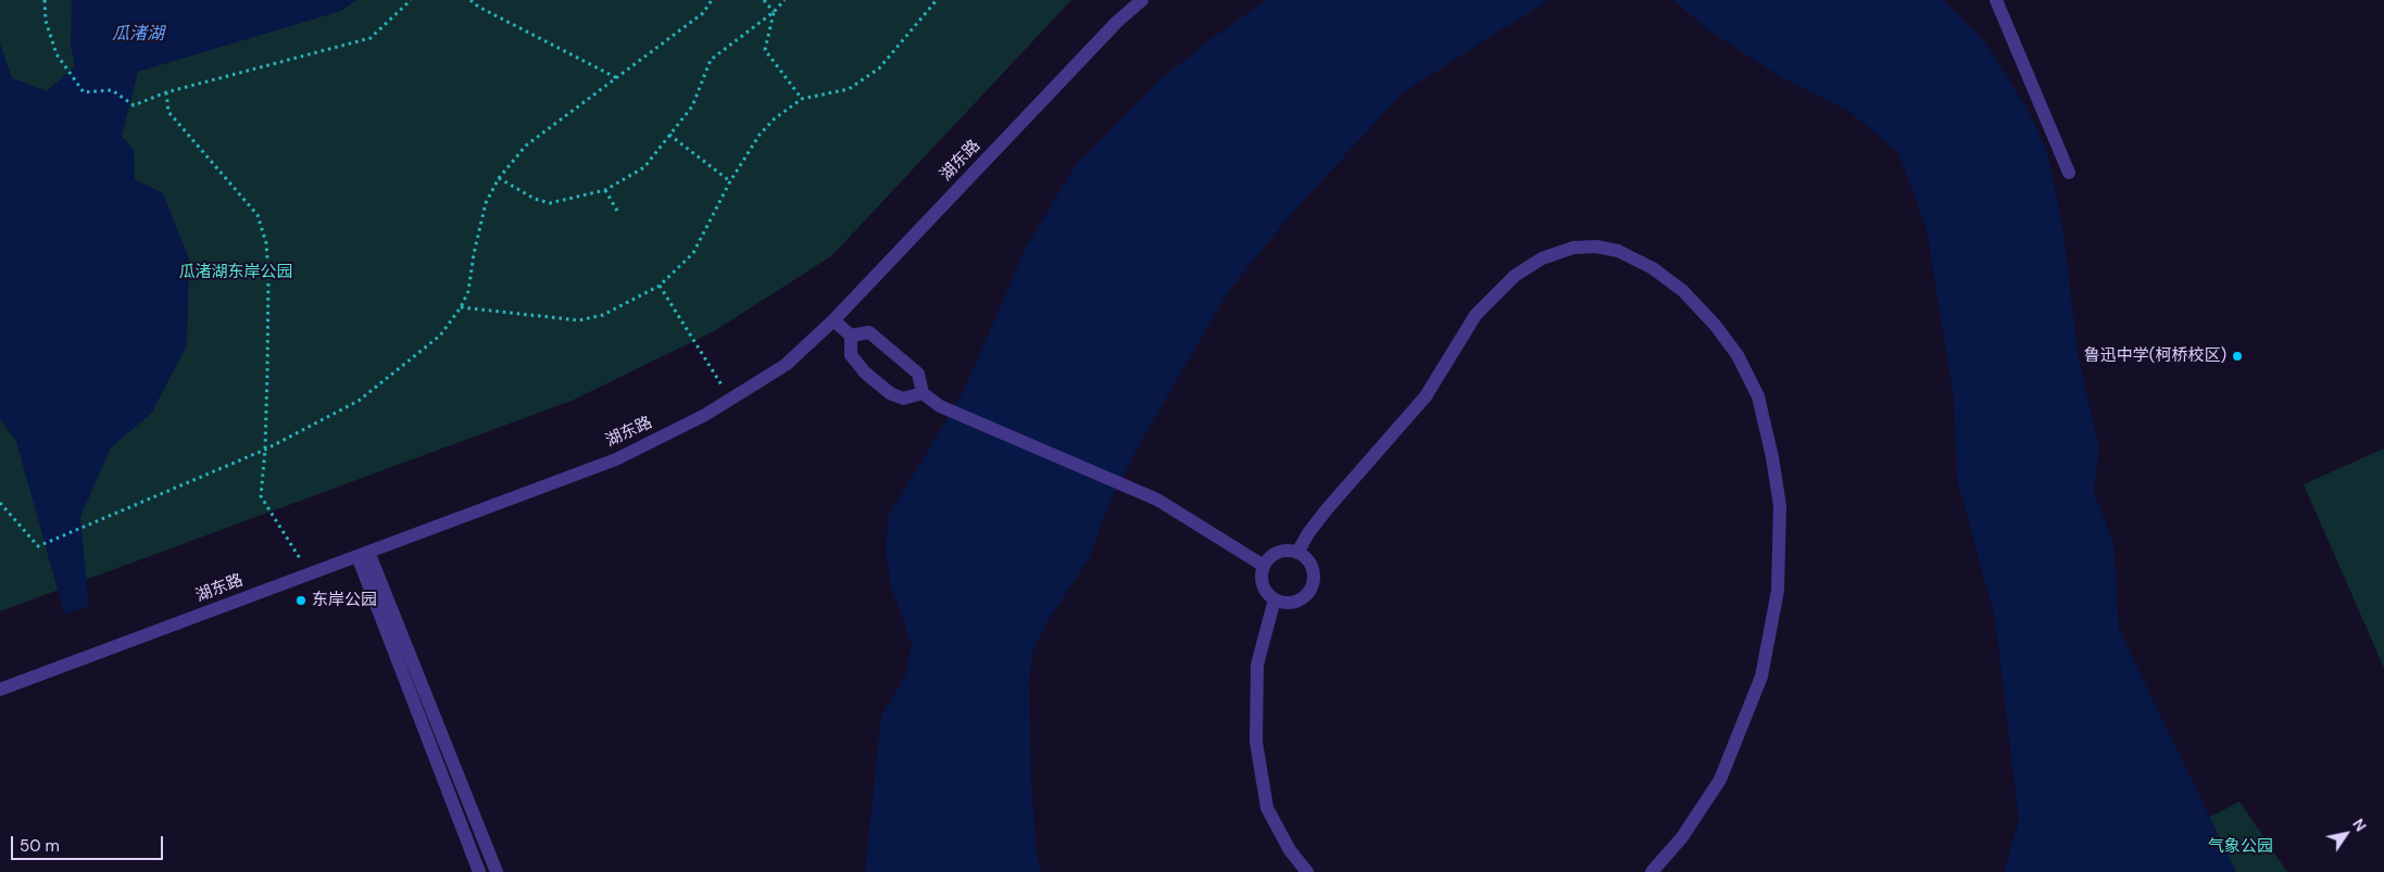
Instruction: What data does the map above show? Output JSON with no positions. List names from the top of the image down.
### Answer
{
  "streets": {
    "street": ["湖东路"]
  },
  "water": ["瓜渚湖"],
  "parks": ["瓜渚湖东岸公园", "气象公园"],
  "places": ["鲁迅中学(柯桥校区)", "东岸公园"],
  "scale_bar": "50 m",
  "north": "top right"
}
